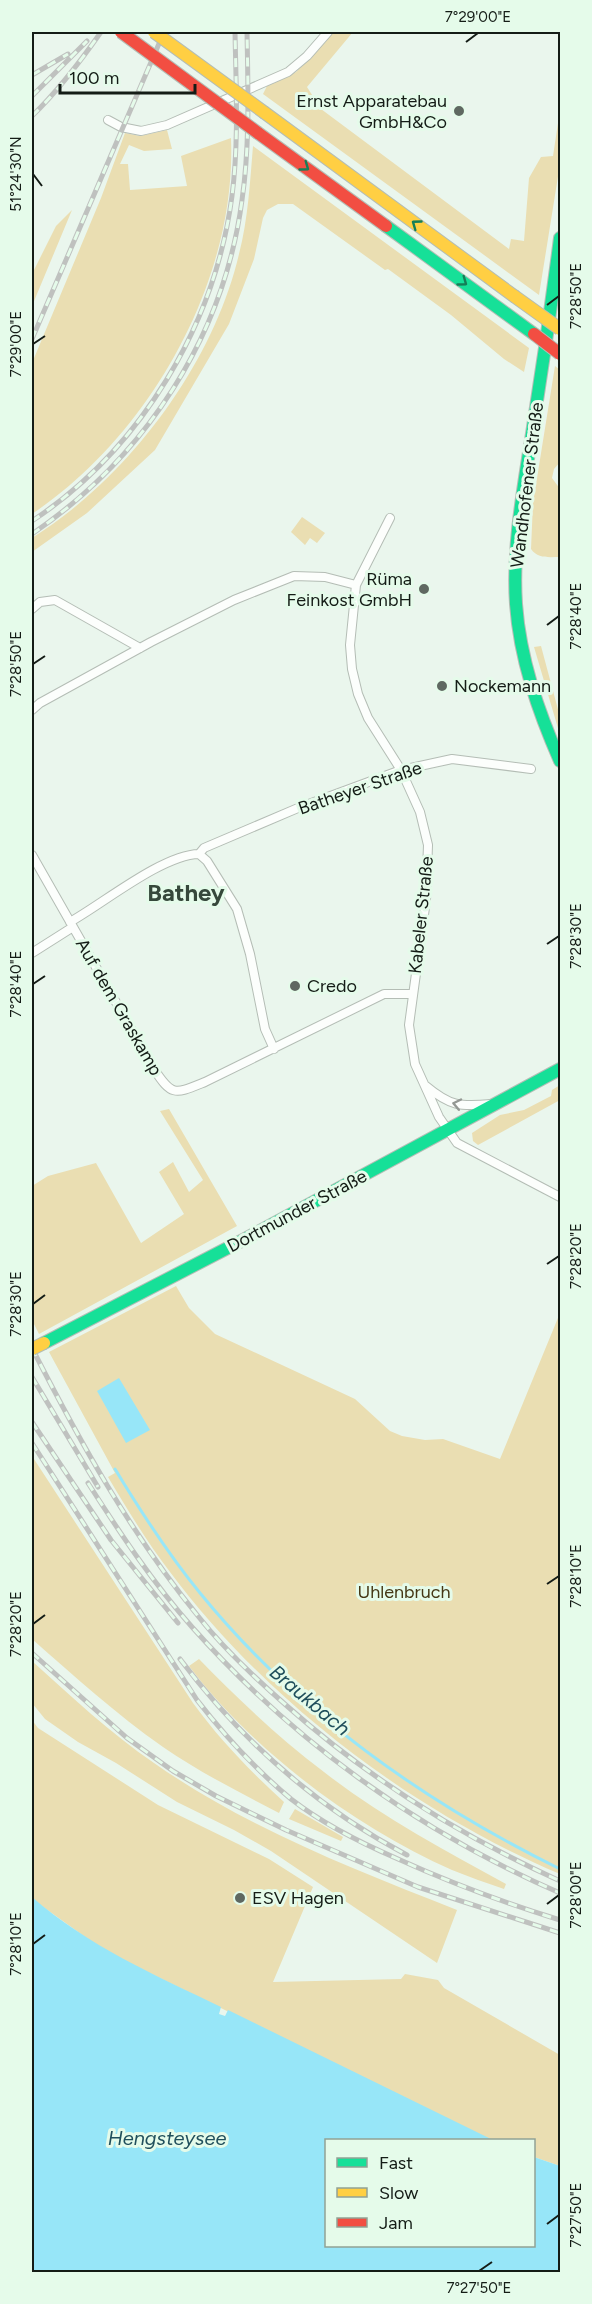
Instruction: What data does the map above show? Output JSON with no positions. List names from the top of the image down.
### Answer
{
  "streets": {
    "main road": ["Wandhofener Straße", "Dortmunder Straße"],
    "street": ["Batheyer Straße", "Kabeler Straße", "Auf dem Graskamp"]
  },
  "crossings": [
    ["Batheyer Straße", "Kabeler Straße"],
    ["Batheyer Straße", "Auf dem Graskamp"],
    ["Kabeler Straße", "Auf dem Graskamp"],
    ["Kabeler Straße", "Dortmunder Straße"]
  ],
  "districts": ["Bathey"],
  "water": ["Braukbach", "Hengsteysee"],
  "parks": ["Uhlenbruch"],
  "places": [
    "Ernst Apparatebau GmbH&Co",
    "Rüma Feinkost GmbH",
    "Nockemann",
    "Credo",
    "ESV Hagen"
  ],
  "legend": ["Fast", "Slow", "Jam"],
  "scale_bar": "100 m",
  "coordinates": [
    "7°29'00\"E",
    "51°24'30\"N",
    "7°28'50\"E",
    "7°28'40\"E",
    "7°28'30\"E",
    "7°28'20\"E",
    "7°28'10\"E",
    "7°28'00\"E",
    "7°27'50\"E"
  ]
}
